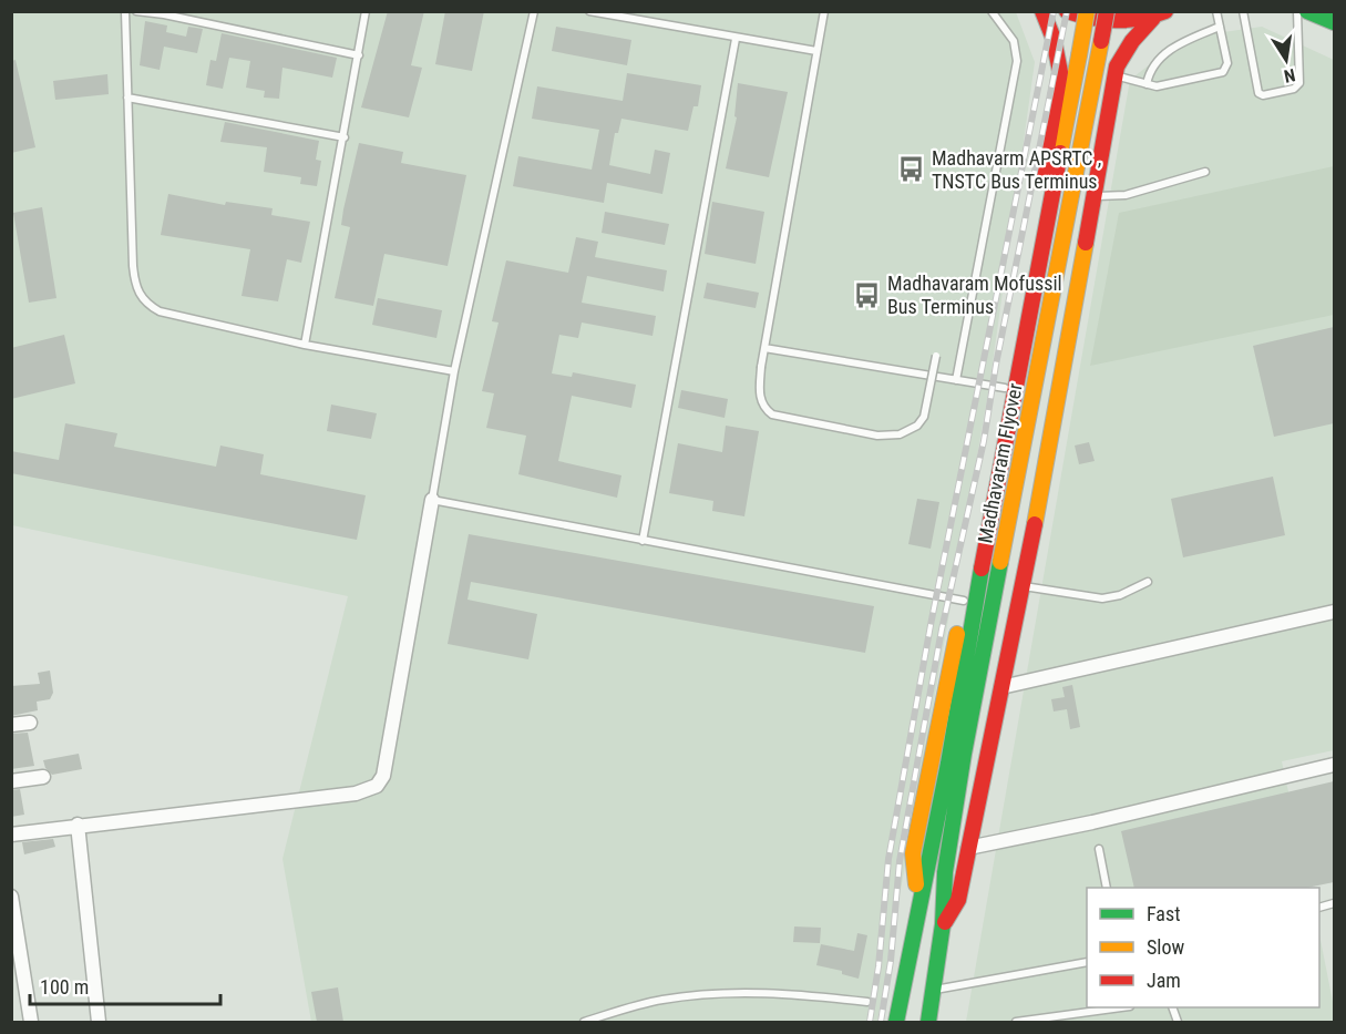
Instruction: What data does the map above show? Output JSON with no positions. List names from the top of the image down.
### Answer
{
  "streets": {
    "main road": ["Madhavaram Flyover"]
  },
  "places": {
    "bus stop": ["Madhavarm APSRTC , TNSTC Bus Terminus", "Madhavaram Mofussil Bus Terminus"]
  },
  "legend": ["Fast", "Slow", "Jam"],
  "scale_bar": "100 m",
  "north": "bottom"
}
